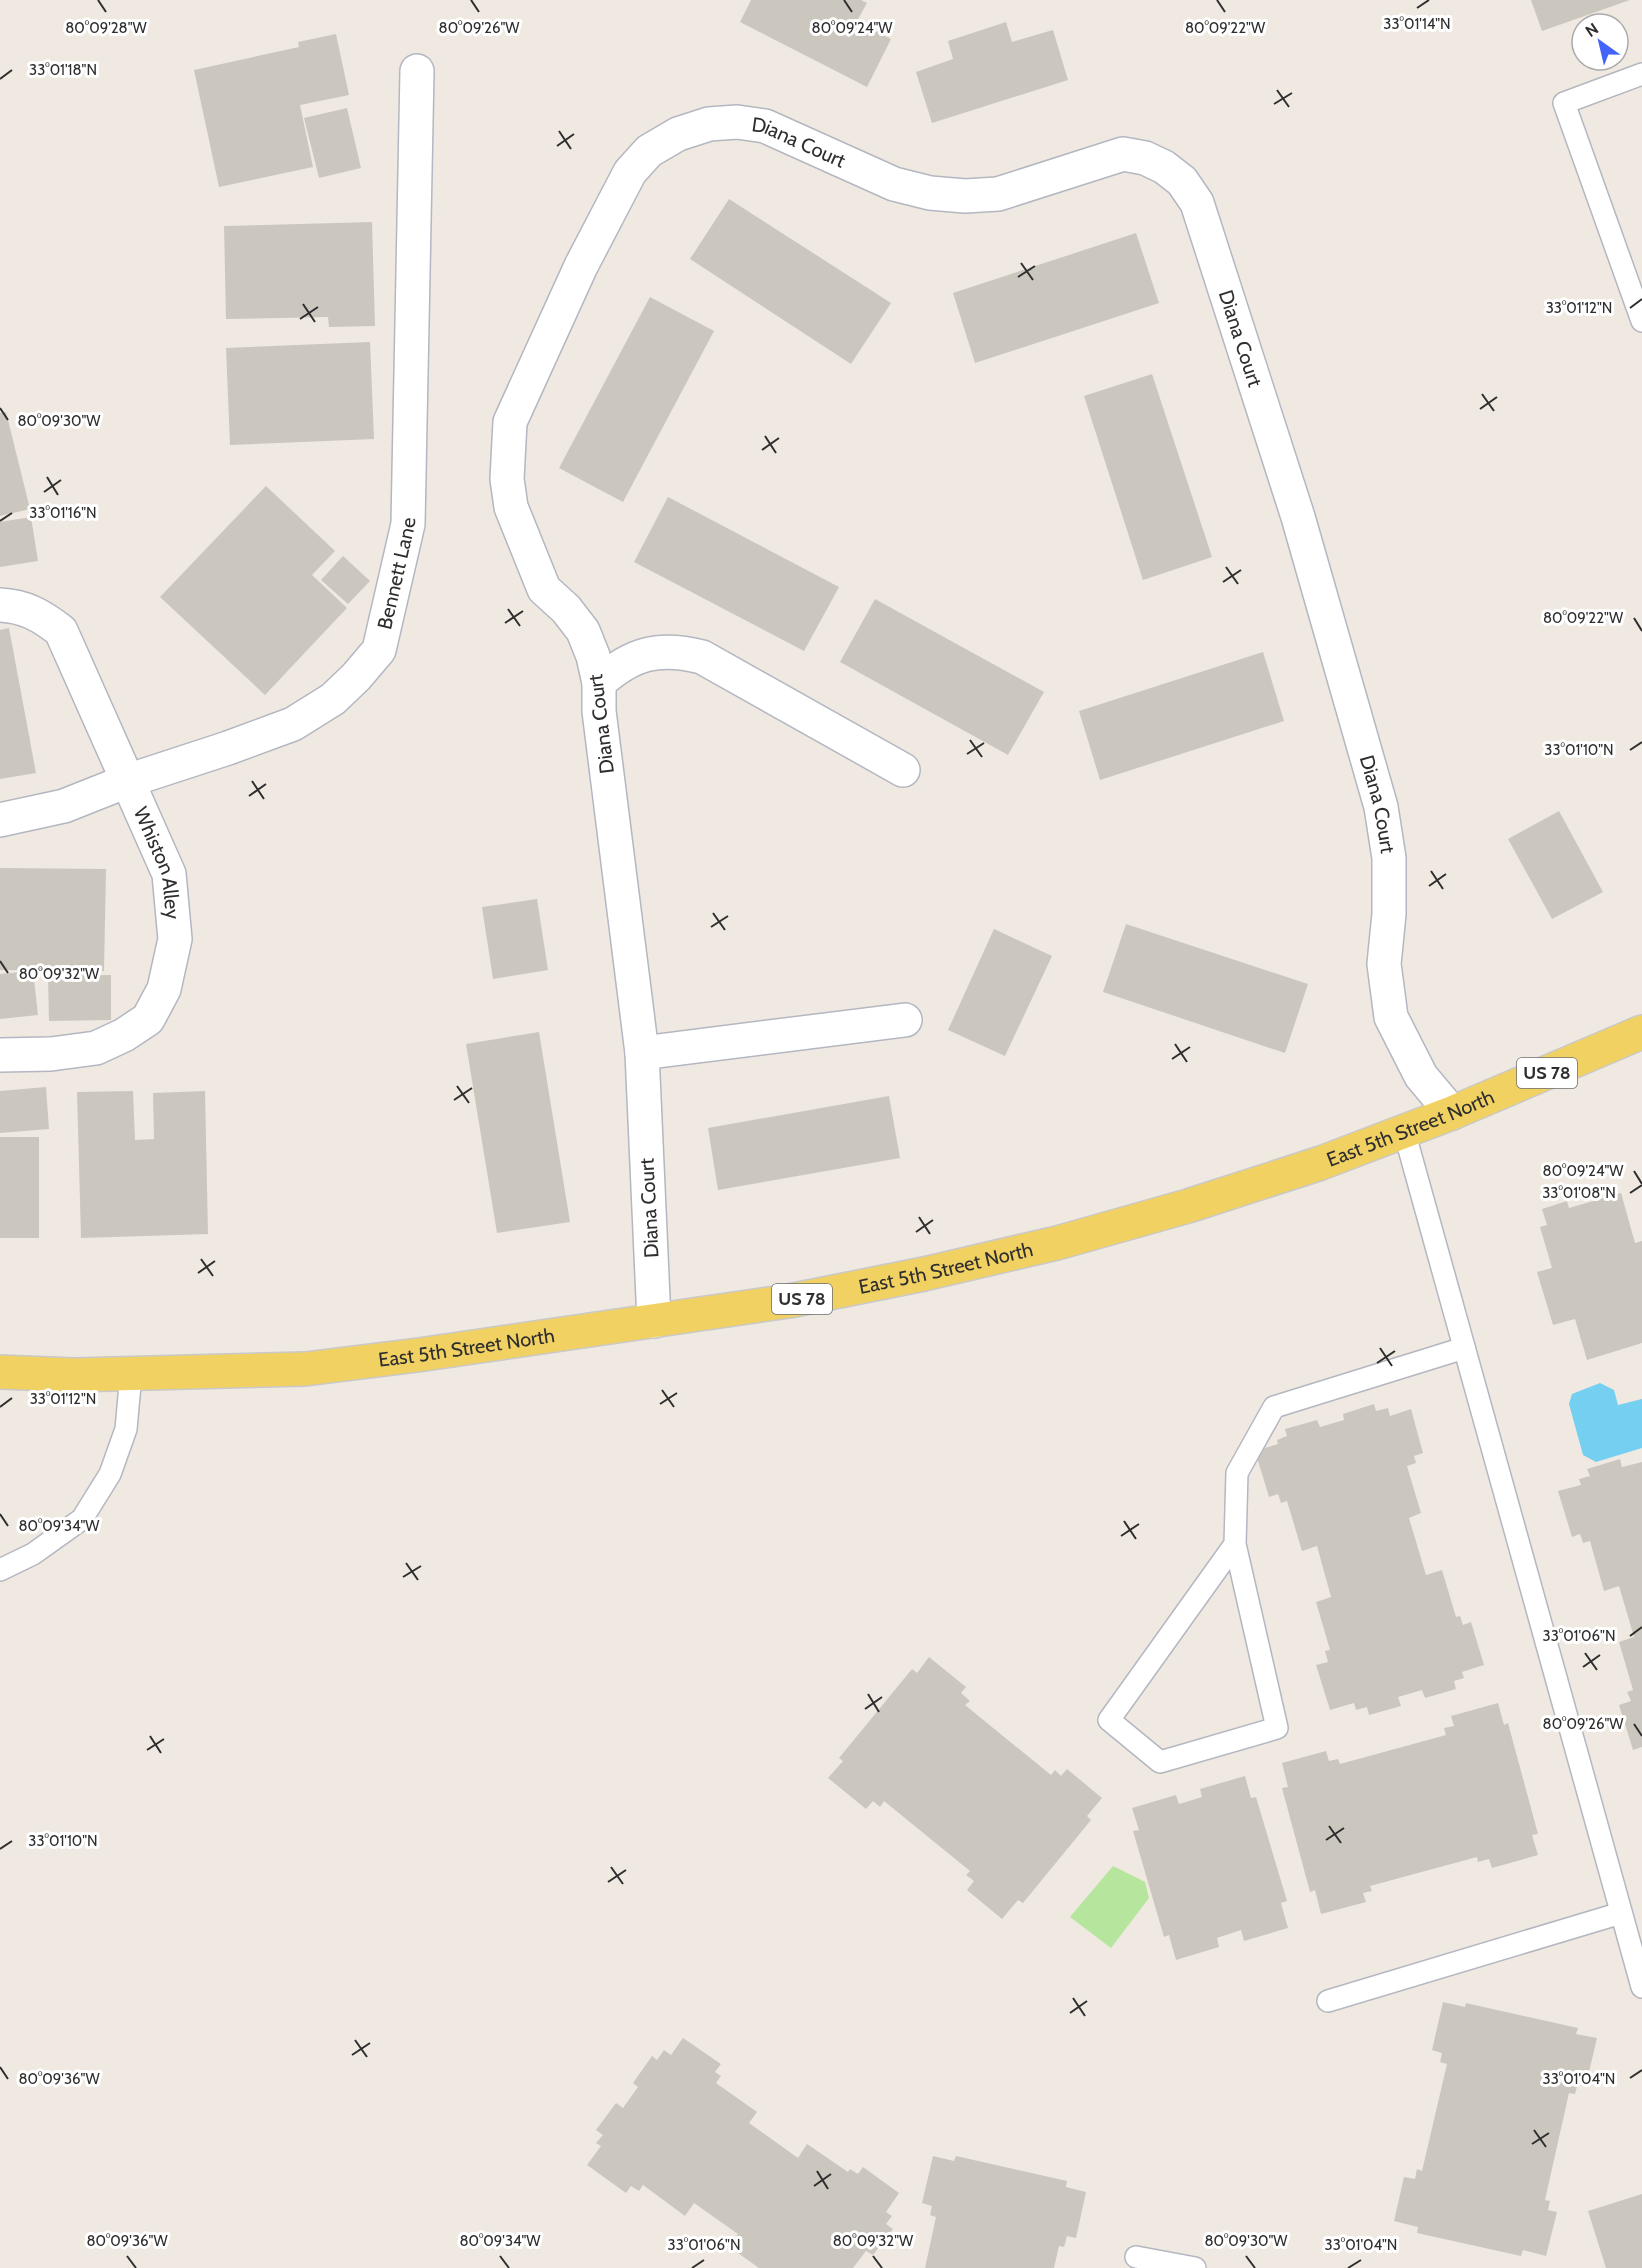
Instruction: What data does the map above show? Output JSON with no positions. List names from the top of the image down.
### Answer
{
  "streets": {
    "main road": ["US 78", "East 5th Street North"],
    "street": ["Diana Court", "Bennett Lane", "Whiston Alley"]
  },
  "crossings": [
    ["Diana Court", "East 5th Street North"],
    ["Bennett Lane", "Whiston Alley"]
  ],
  "north": "top left",
  "coordinates": [
    "33°01'14\"N",
    "80°09'28\"W",
    "80°09'26\"W",
    "80°09'24\"W",
    "80°09'22\"W",
    "33°01'18\"N",
    "33°01'12\"N",
    "80°09'30\"W",
    "33°01'16\"N",
    "33°01'10\"N",
    "80°09'32\"W",
    "33°01'08\"N",
    "80°09'34\"W",
    "33°01'06\"N",
    "33°01'04\"N",
    "80°09'36\"W"
  ]
}
